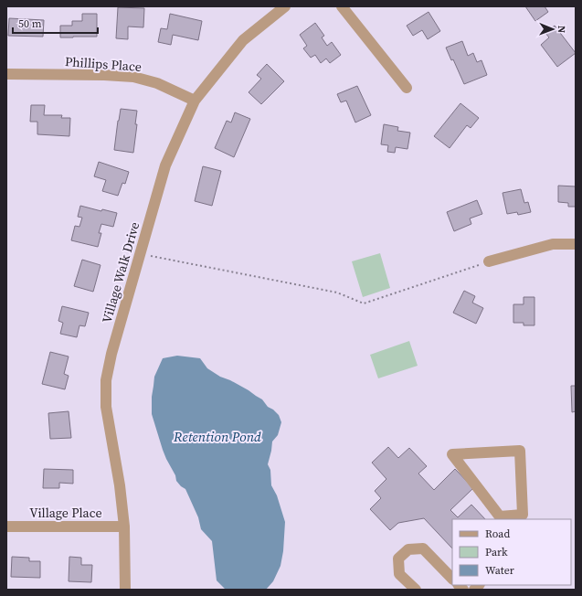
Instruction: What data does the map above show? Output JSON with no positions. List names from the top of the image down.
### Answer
{
  "streets": {
    "street": ["Phillips Place", "Village Walk Drive", "Village Place"]
  },
  "crossings": [
    ["Phillips Place", "Village Walk Drive"],
    ["Village Walk Drive", "Village Place"]
  ],
  "water": ["Retention Pond"],
  "legend": ["Road", "Park", "Water"],
  "scale_bar": "50 m",
  "north": "right"
}
